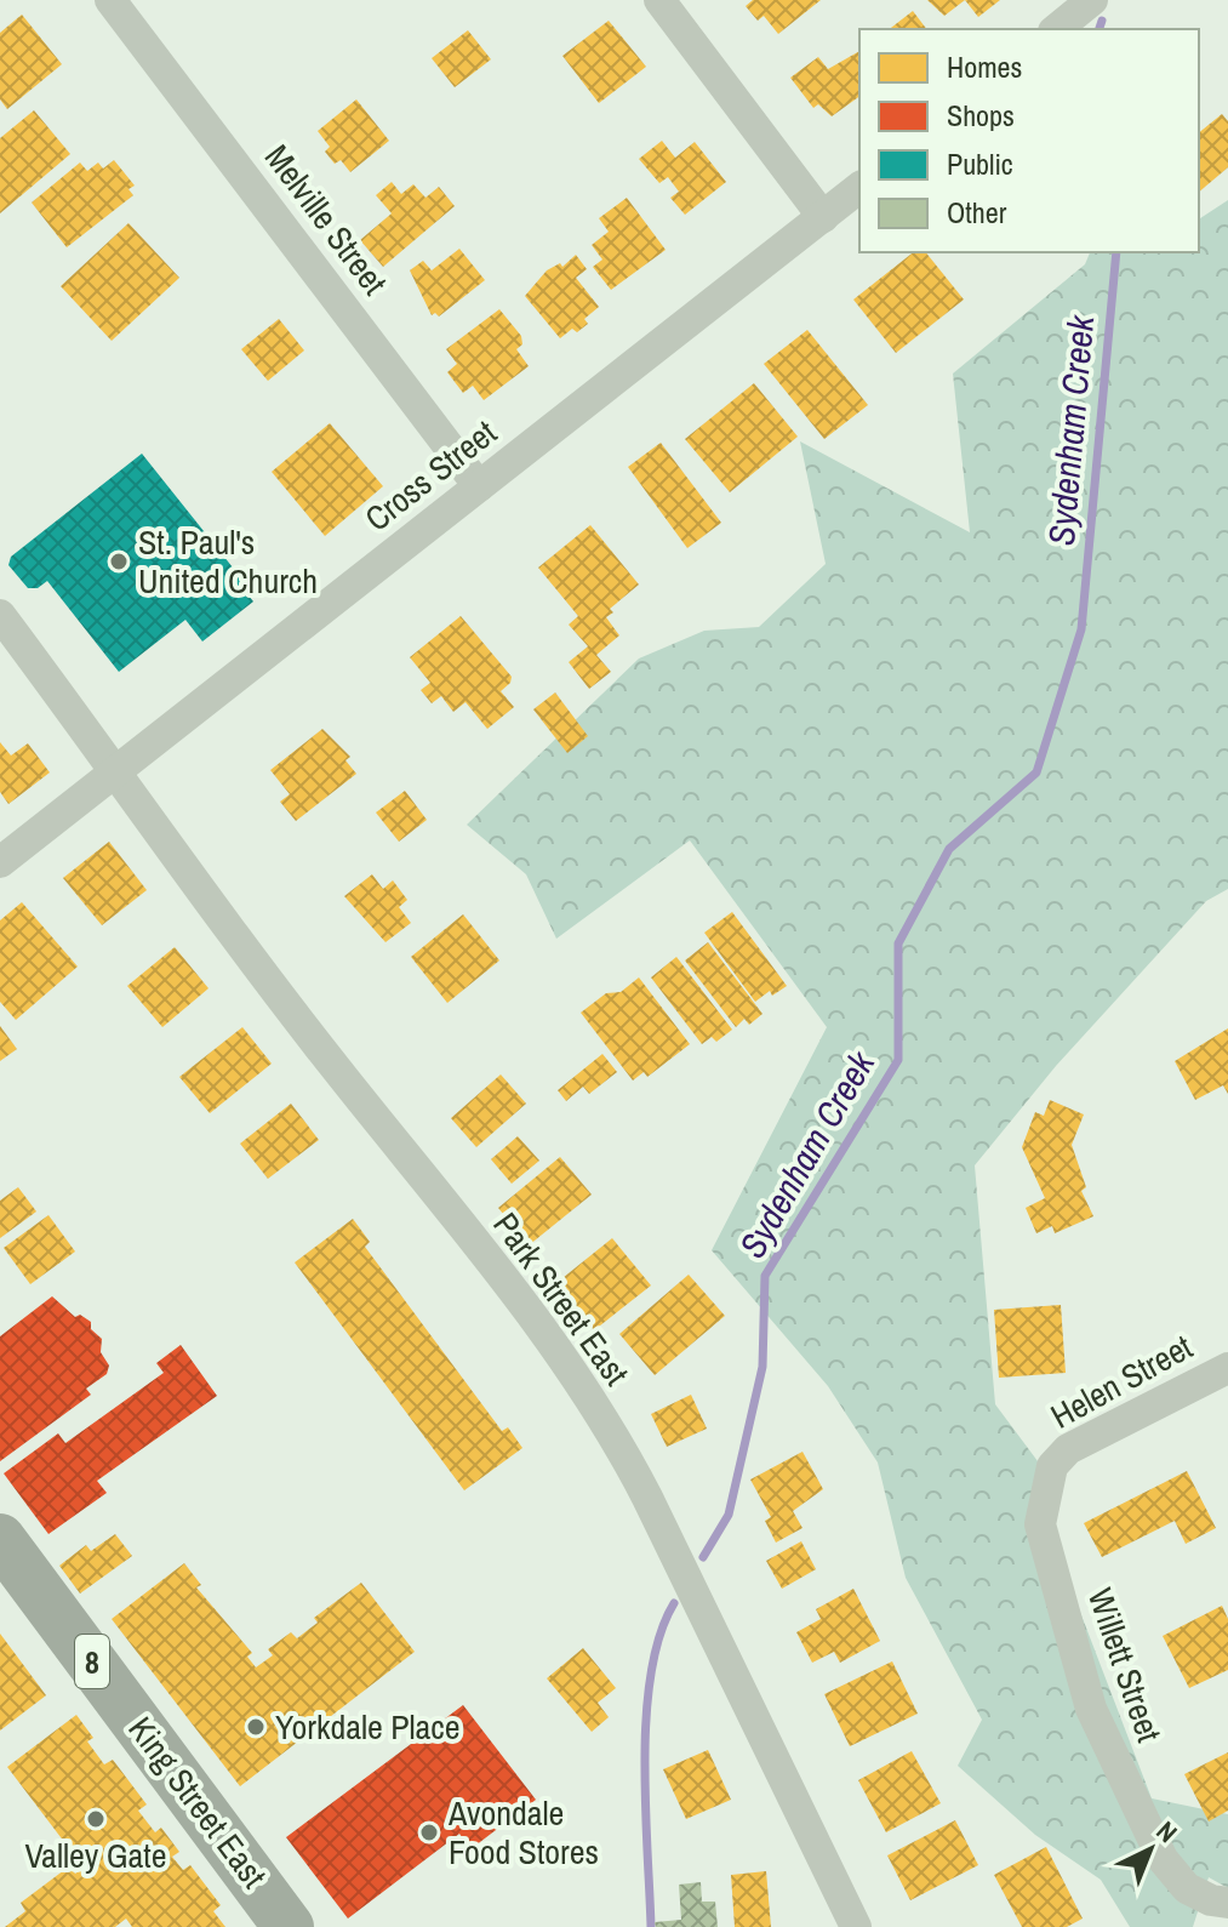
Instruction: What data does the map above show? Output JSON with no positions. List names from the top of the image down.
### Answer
{
  "streets": {
    "main road": ["8", "King Street East"],
    "street": [
      "Melville Street",
      "Cross Street",
      "Park Street East",
      "Helen Street",
      "Willett Street"
    ]
  },
  "crossings": [
    ["Melville Street", "Cross Street"],
    ["Cross Street", "Park Street East"],
    ["Helen Street", "Willett Street"]
  ],
  "water": ["Sydenham Creek"],
  "places": [
    "St. Paul's United Church",
    "Yorkdale Place",
    "Valley Gate",
    "Avondale Food Stores"
  ],
  "legend": [
    "Homes",
    "Shops",
    "Public",
    "Other"
  ],
  "north": "top right"
}
